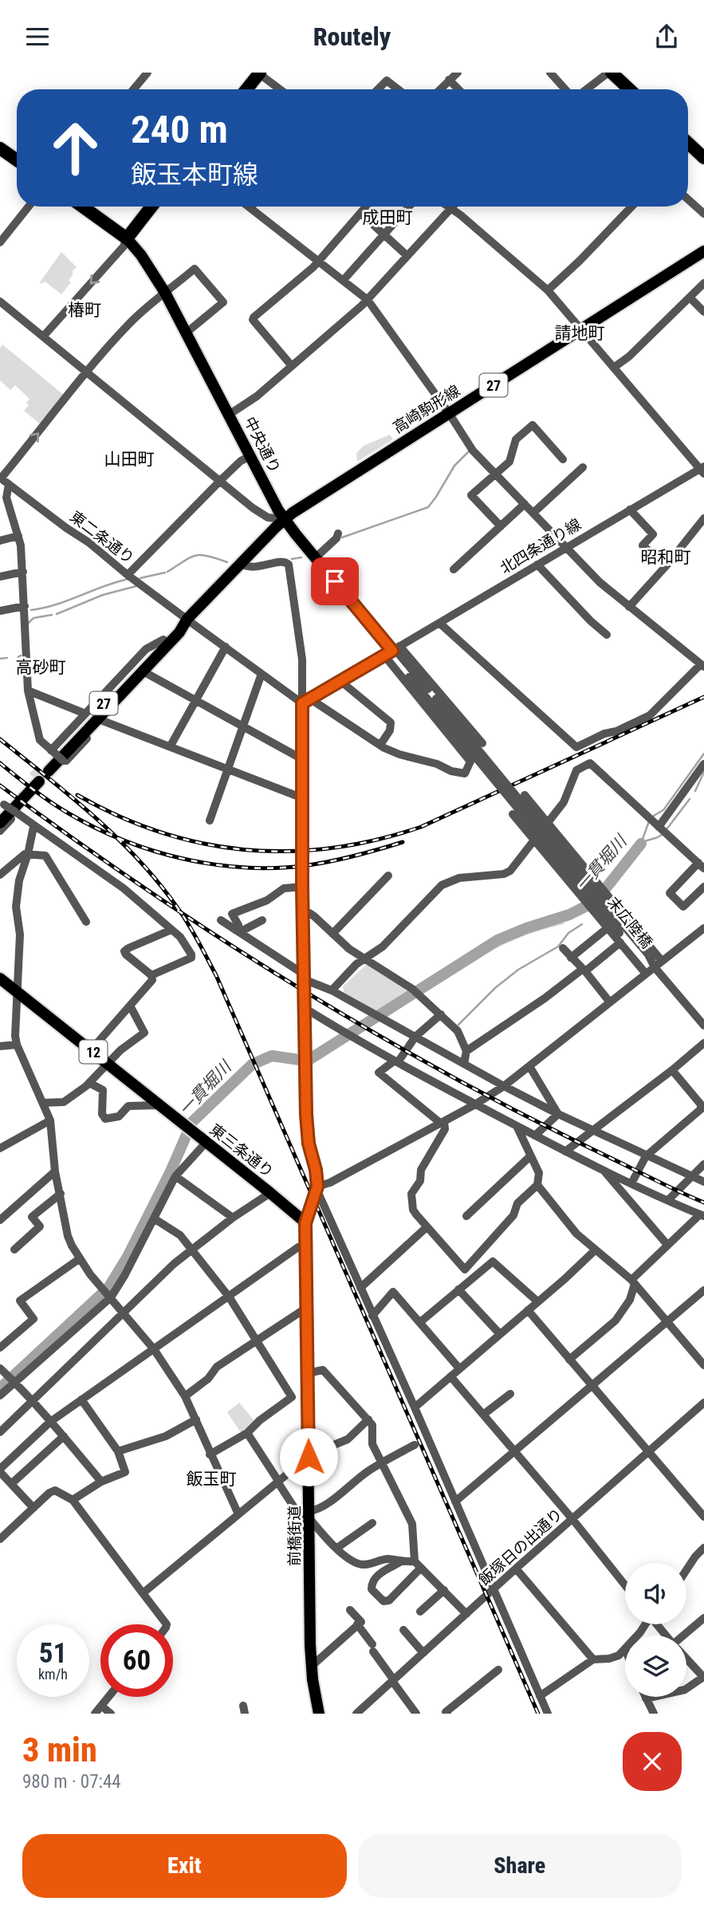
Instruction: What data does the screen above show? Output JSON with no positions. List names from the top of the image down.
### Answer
{
  "streets": {
    "main road": [
      "27",
      "高崎駒形線",
      "中央通り",
      "12",
      "東三条通り",
      "前橋街道"
    ],
    "street": [
      "東二条通り",
      "北四条通り線",
      "末広陸橋",
      "飯塚日の出通り"
    ]
  },
  "crossings": [
    ["高崎駒形線", "中央通り"],
    ["高崎駒形線", "東二条通り"],
    ["中央通り", "北四条通り線"],
    ["中央通り", "末広陸橋"],
    ["東二条通り", "末広陸橋"],
    ["北四条通り線", "末広陸橋"],
    ["東三条通り", "前橋街道"]
  ],
  "districts": [
    "成田町",
    "椿町",
    "請地町",
    "山田町",
    "昭和町",
    "高砂町",
    "飯玉町"
  ],
  "water": ["一貫堀川"],
  "page": {
    "header": "Routely",
    "turn": ["240 m", "飯玉本町線"],
    "speed": "51 km/h",
    "limit": "60",
    "heading": ["3 min", "980 m · 07:44"],
    "buttons": ["Exit", "Share"]
  }
}
